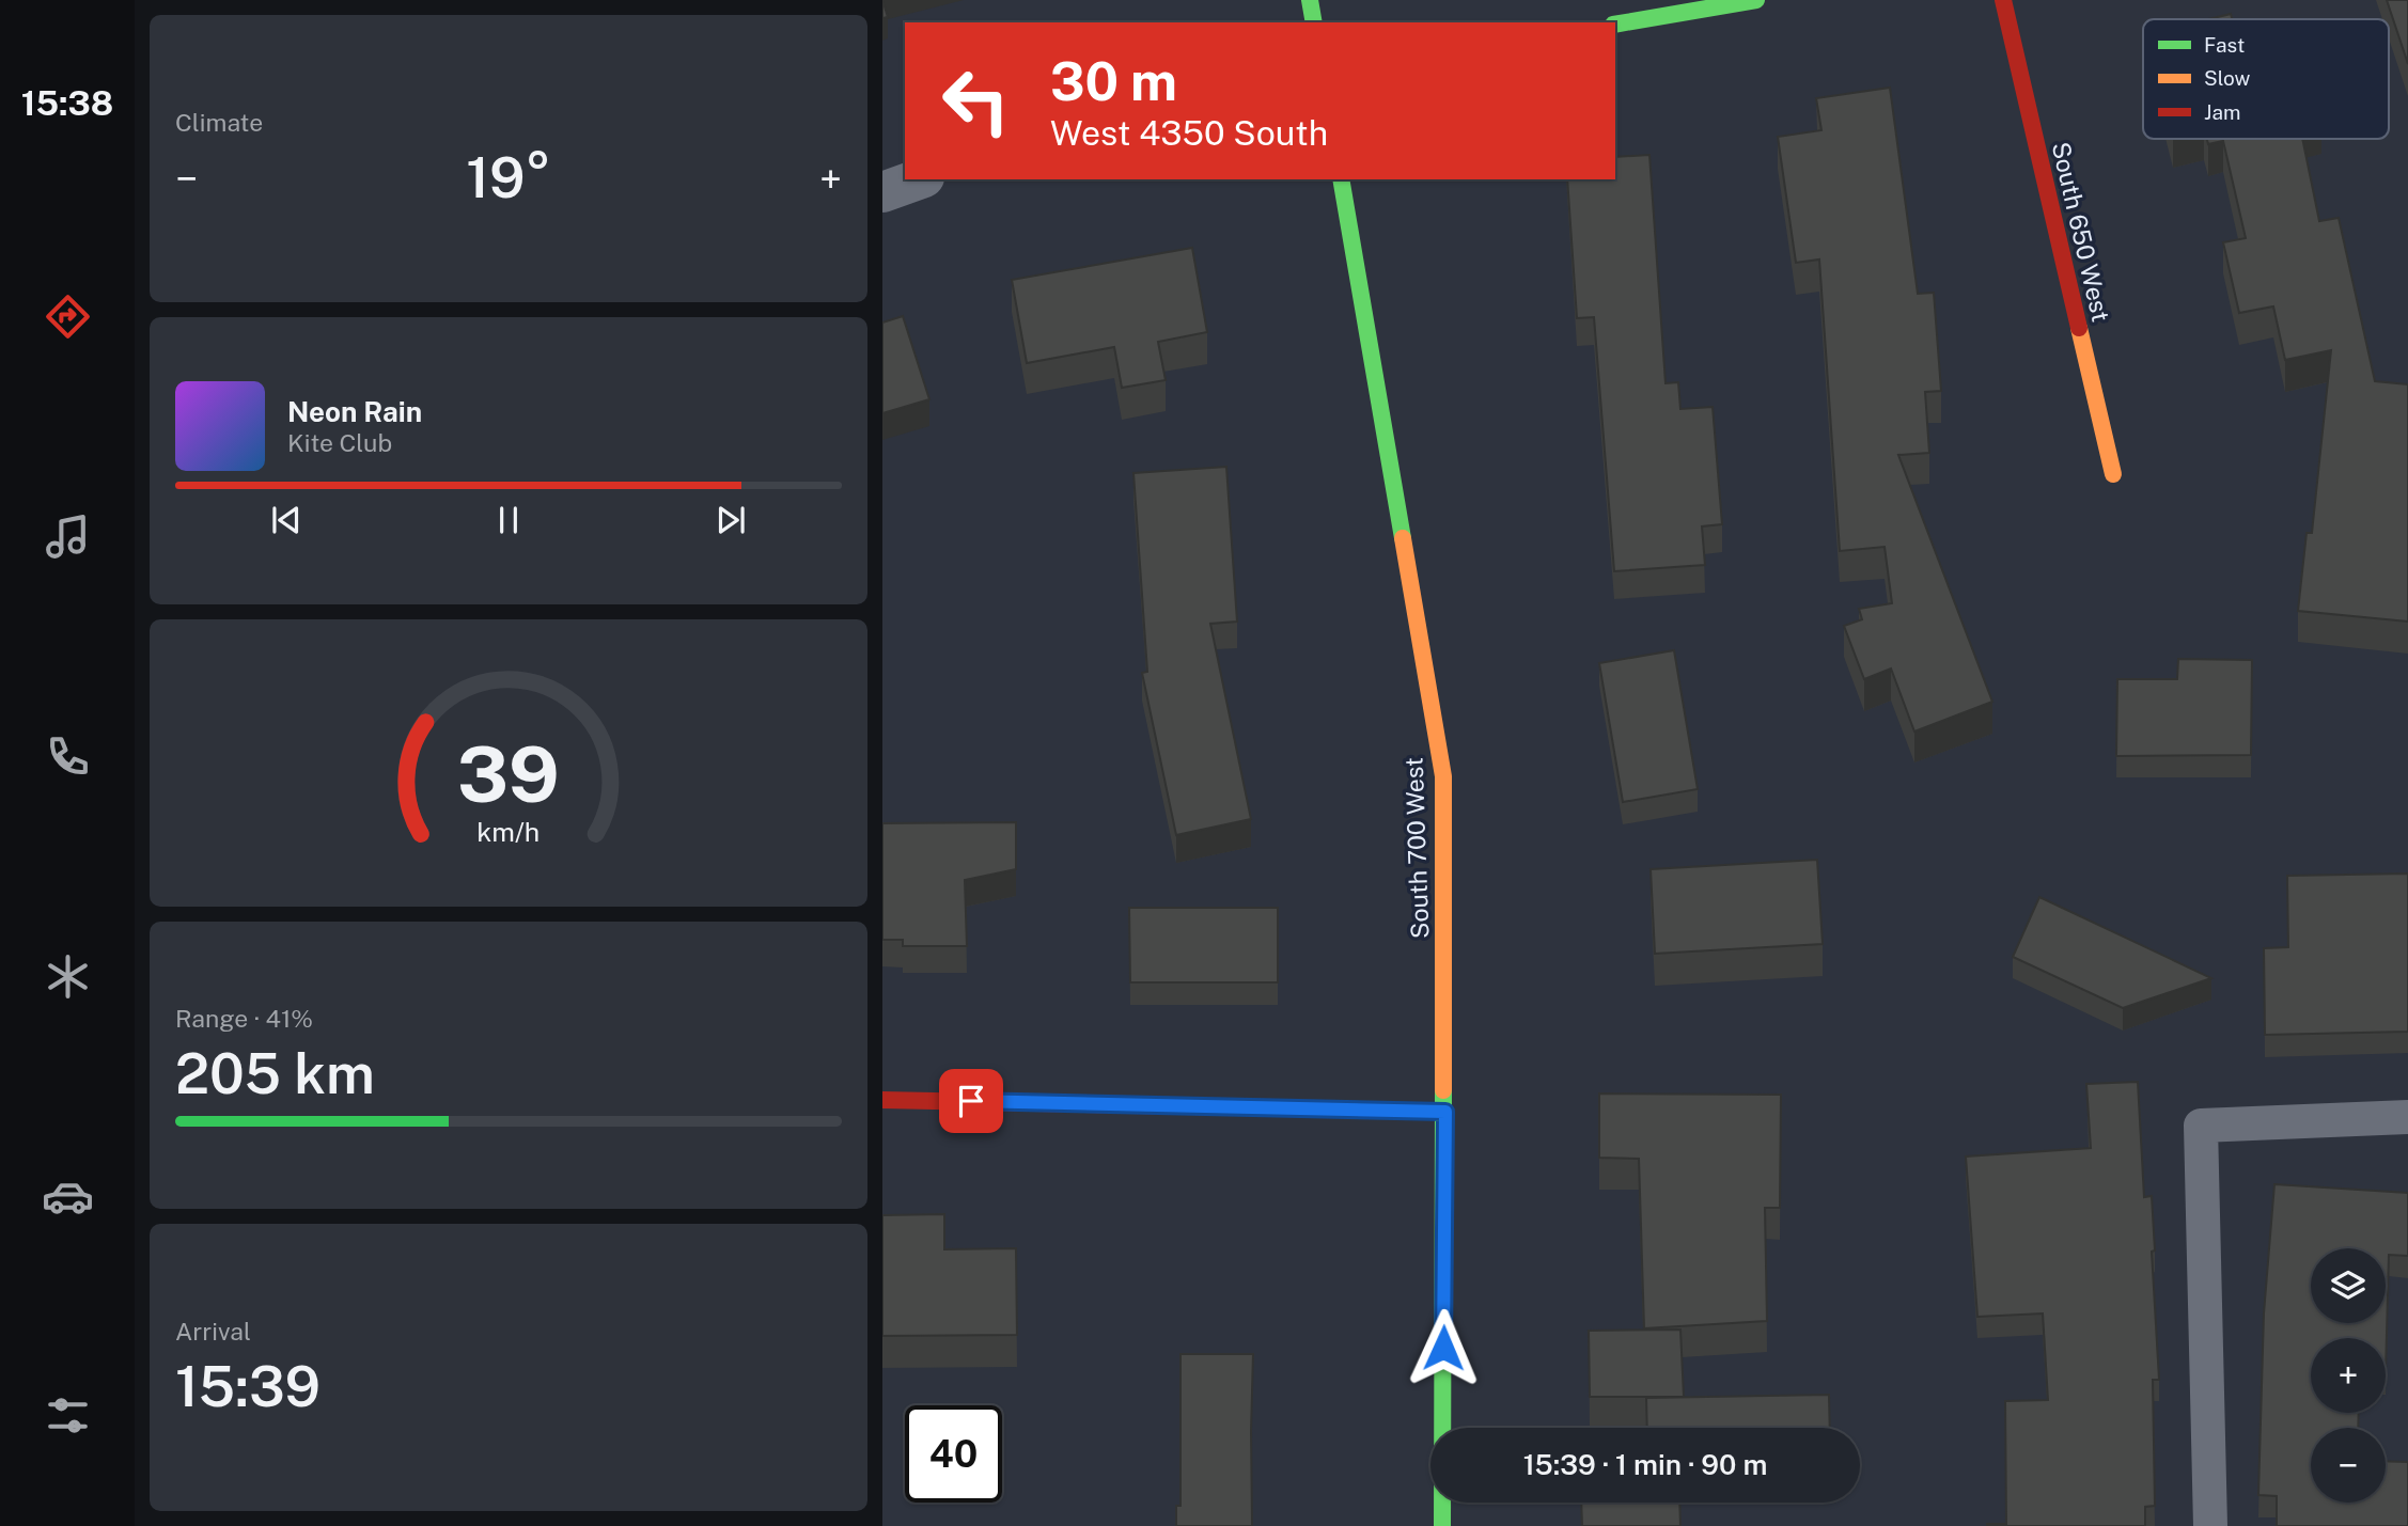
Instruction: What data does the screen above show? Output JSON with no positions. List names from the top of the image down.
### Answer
{
  "streets": {
    "street": ["South 650 West", "South 700 West"]
  },
  "legend": ["Fast", "Slow", "Jam"],
  "page": {
    "tabs": "15:38",
    "tile": [
      "Climate",
      ["Range · 41%", "205 km"],
      ["Arrival", "15:39"]
    ],
    "turn": ["30 m", "West 4350 South"],
    "heat": ["−", "19°", "+"],
    "song": ["Neon Rain", "Kite Club"],
    "map_buttons": ["+", "−"],
    "limit": "40",
    "trip": "15:39 · 1 min · 90 m",
    "gauge": ["39", "km/h"]
  }
}
